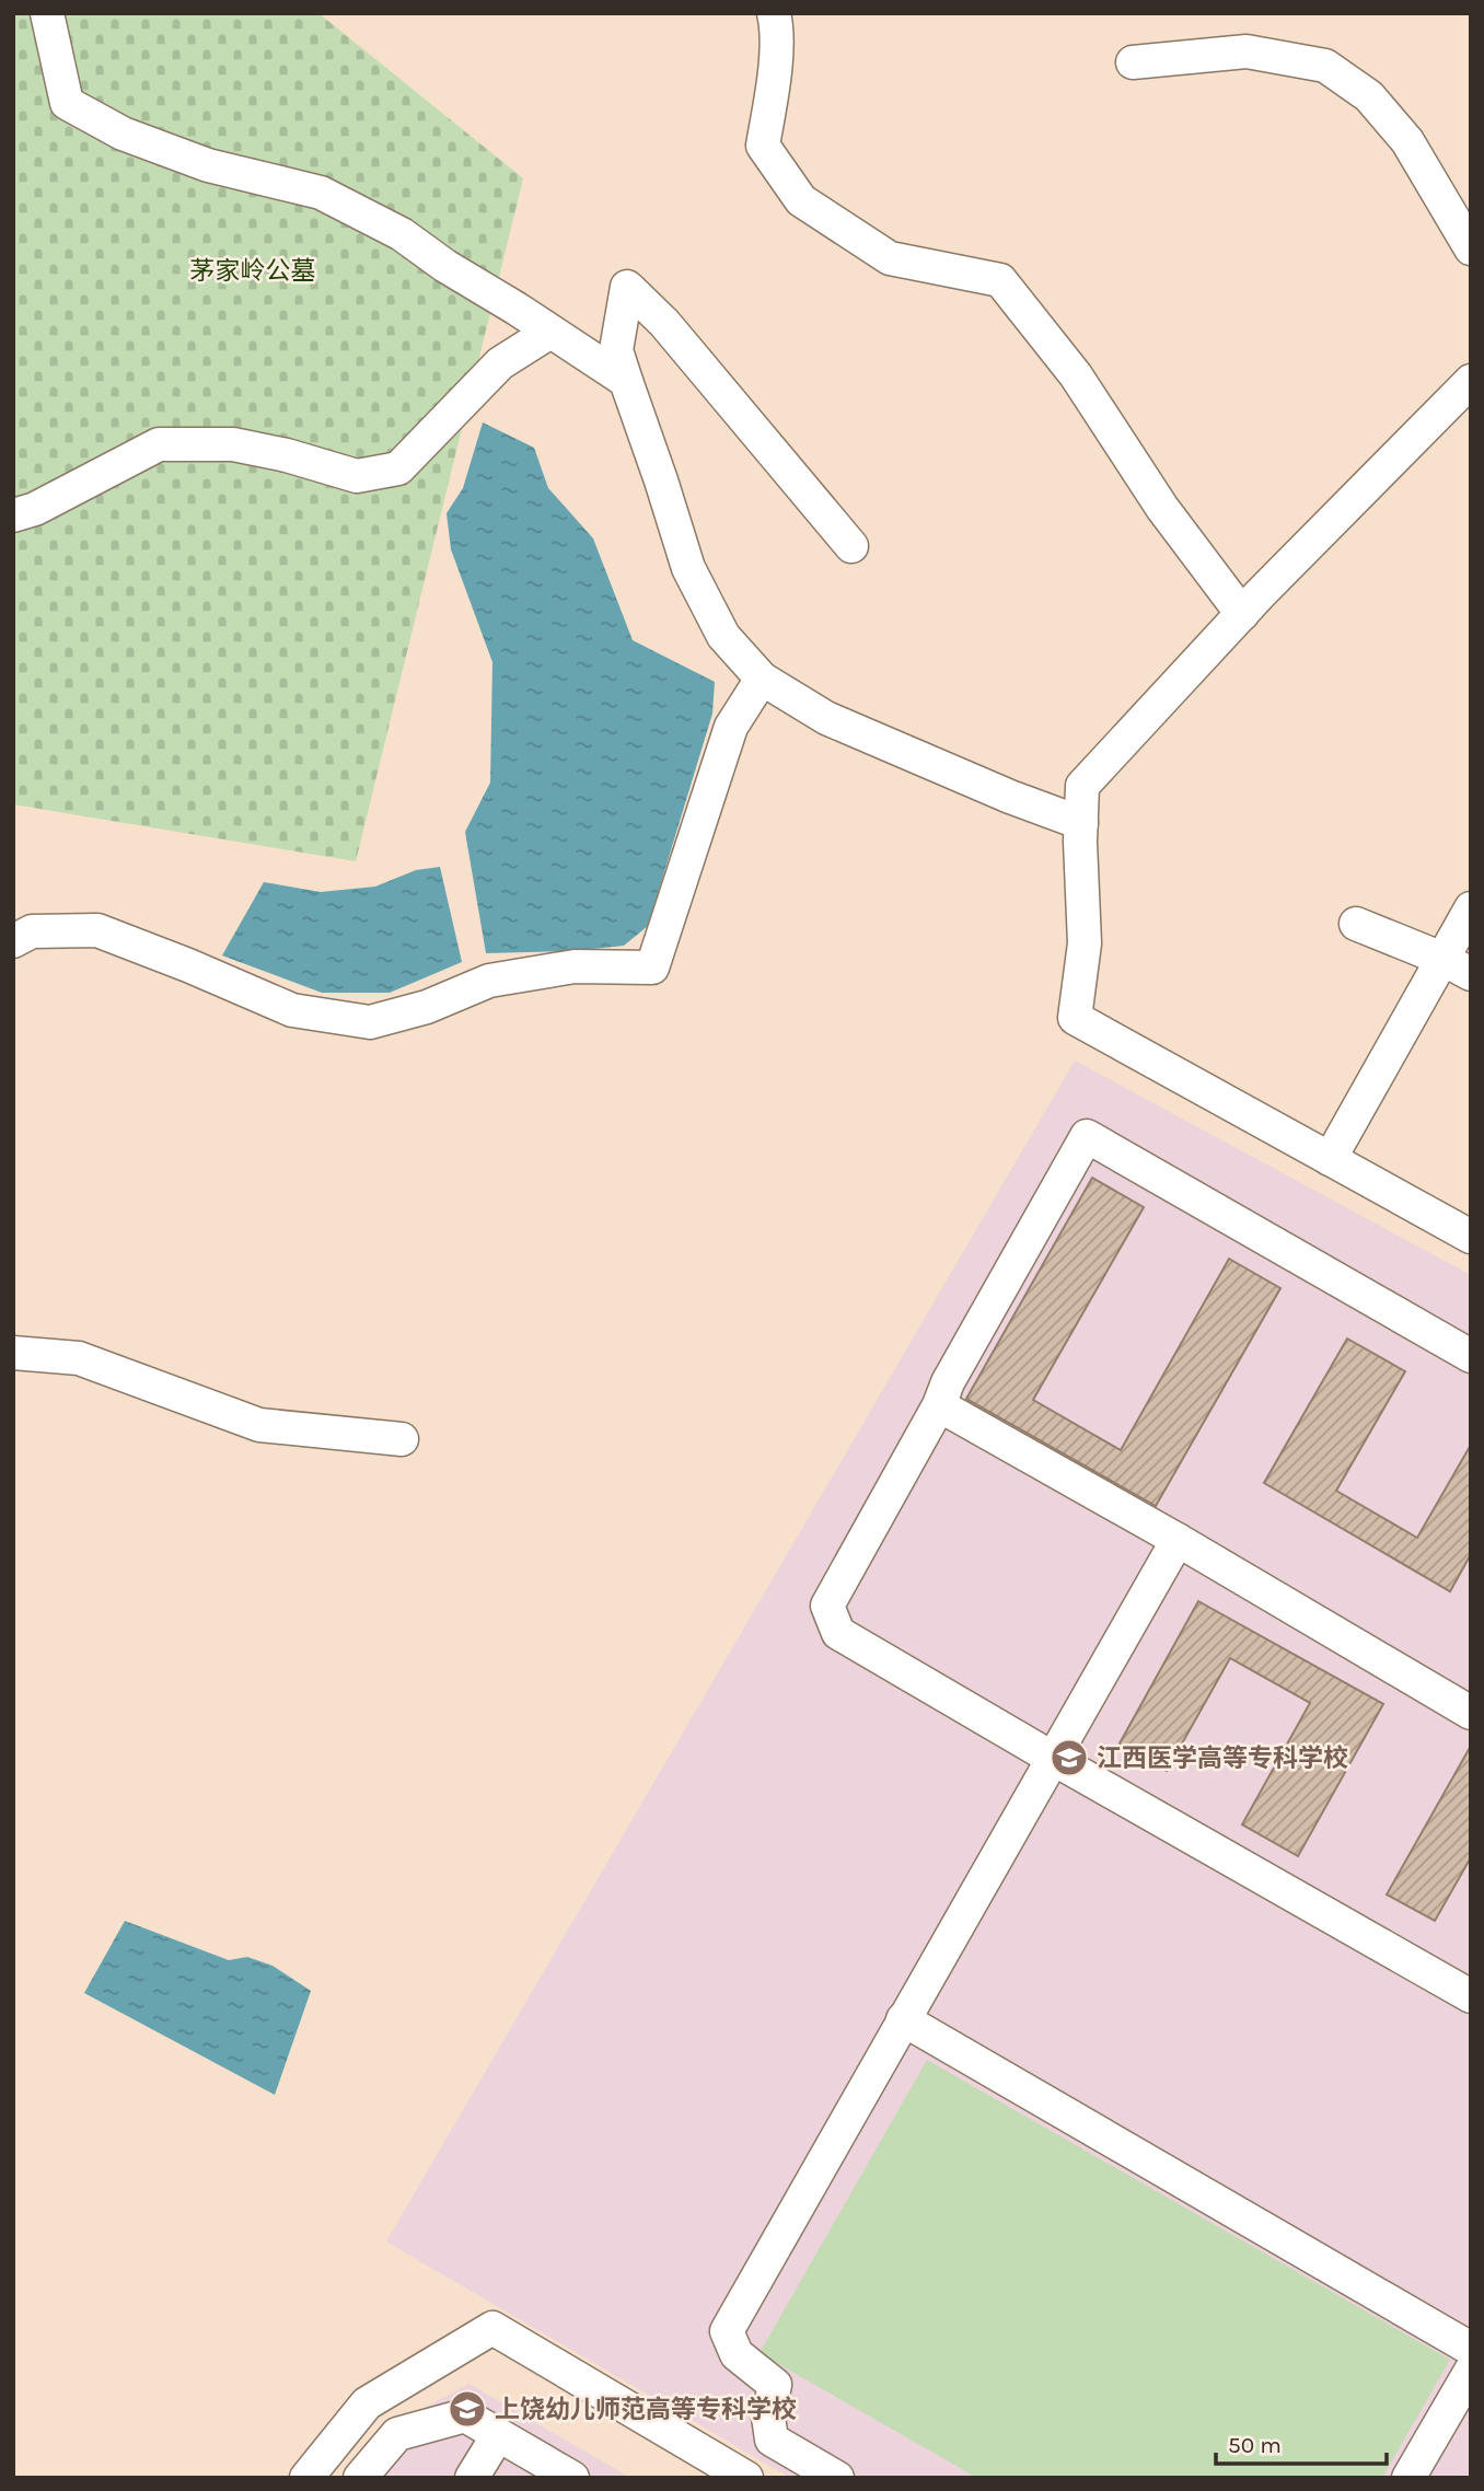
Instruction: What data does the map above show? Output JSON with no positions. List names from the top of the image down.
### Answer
{
  "parks": ["茅家岭公墓"],
  "places": {
    "school or university": ["江西医学高等专科学校", "上饶幼儿师范高等专科学校"]
  },
  "scale_bar": "50 m"
}
